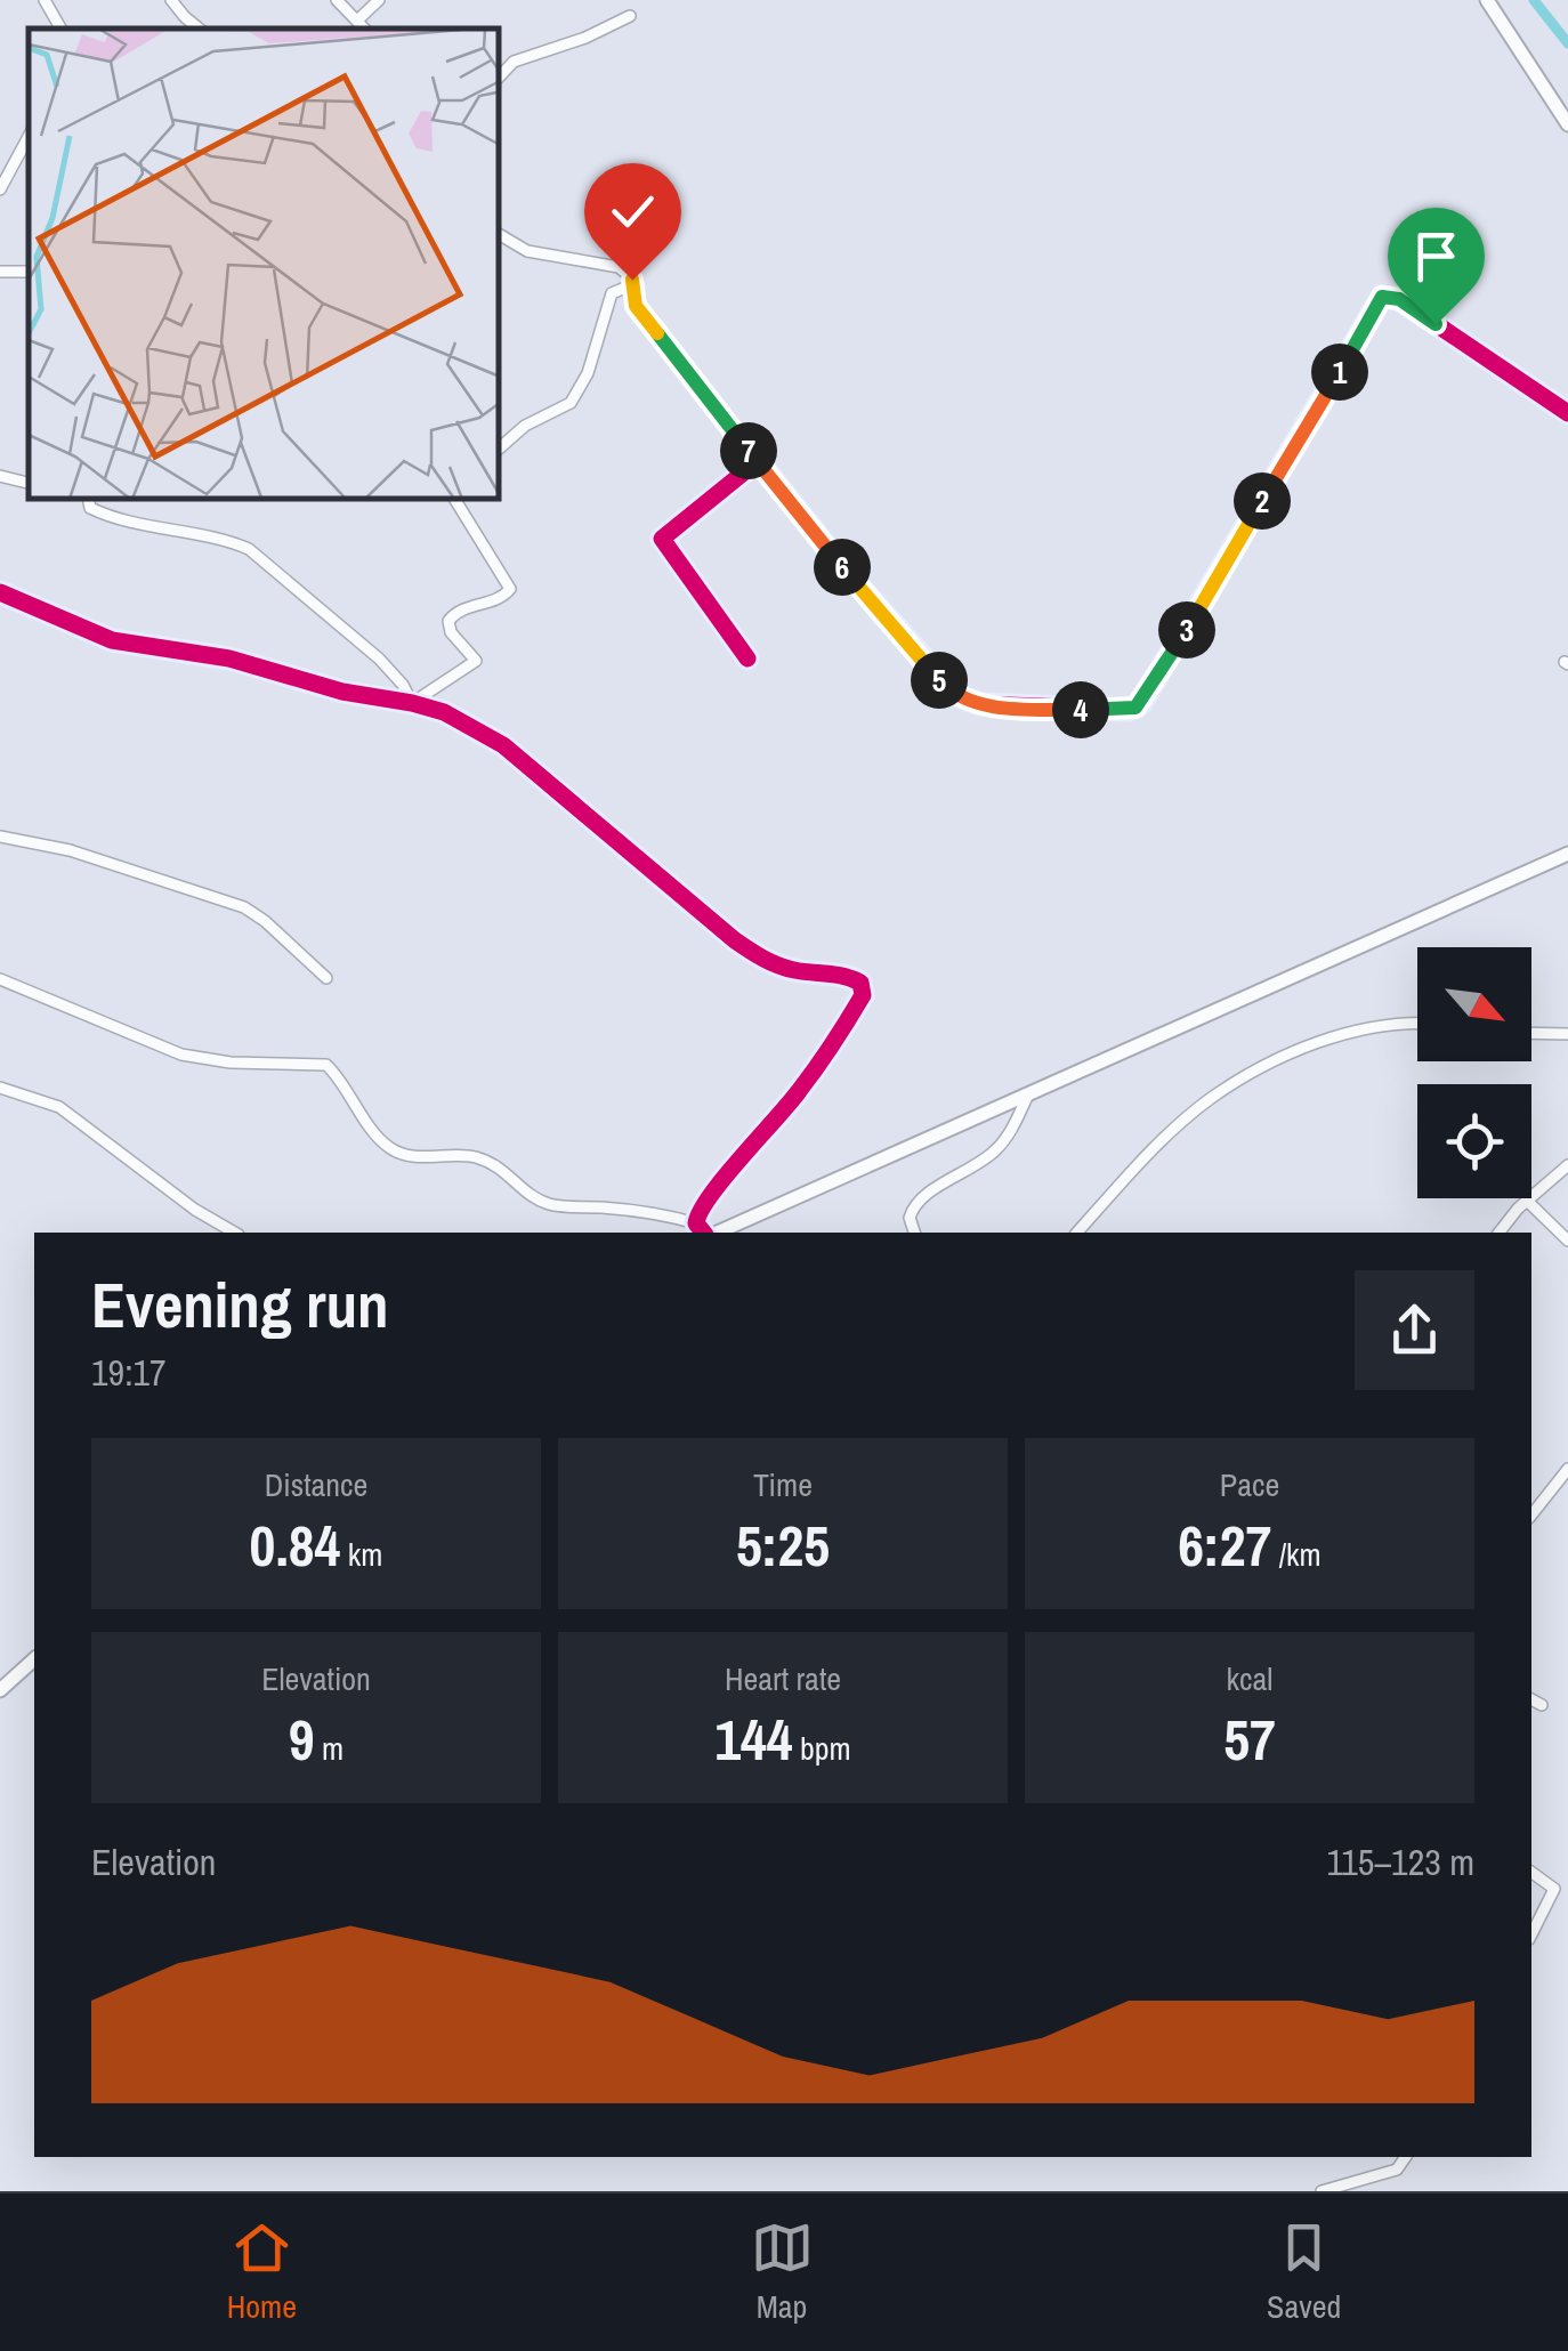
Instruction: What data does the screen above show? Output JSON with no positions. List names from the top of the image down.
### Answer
{
  "north": "bottom right",
  "page": {
    "pins": [
      "1",
      "7",
      "2",
      "6",
      "3",
      "5",
      "4"
    ],
    "heading": ["Evening run", "19:17"],
    "stats": [
      ["Distance", "0.84 km"],
      ["Time", "5:25"],
      ["Pace", "6:27 /km"],
      ["Elevation", "9 m"],
      ["Heart rate", "144 bpm"],
      ["kcal", "57"]
    ],
    "chart": ["Elevation", "115–123 m"],
    "tabs": ["Home", "Map", "Saved"]
  }
}
